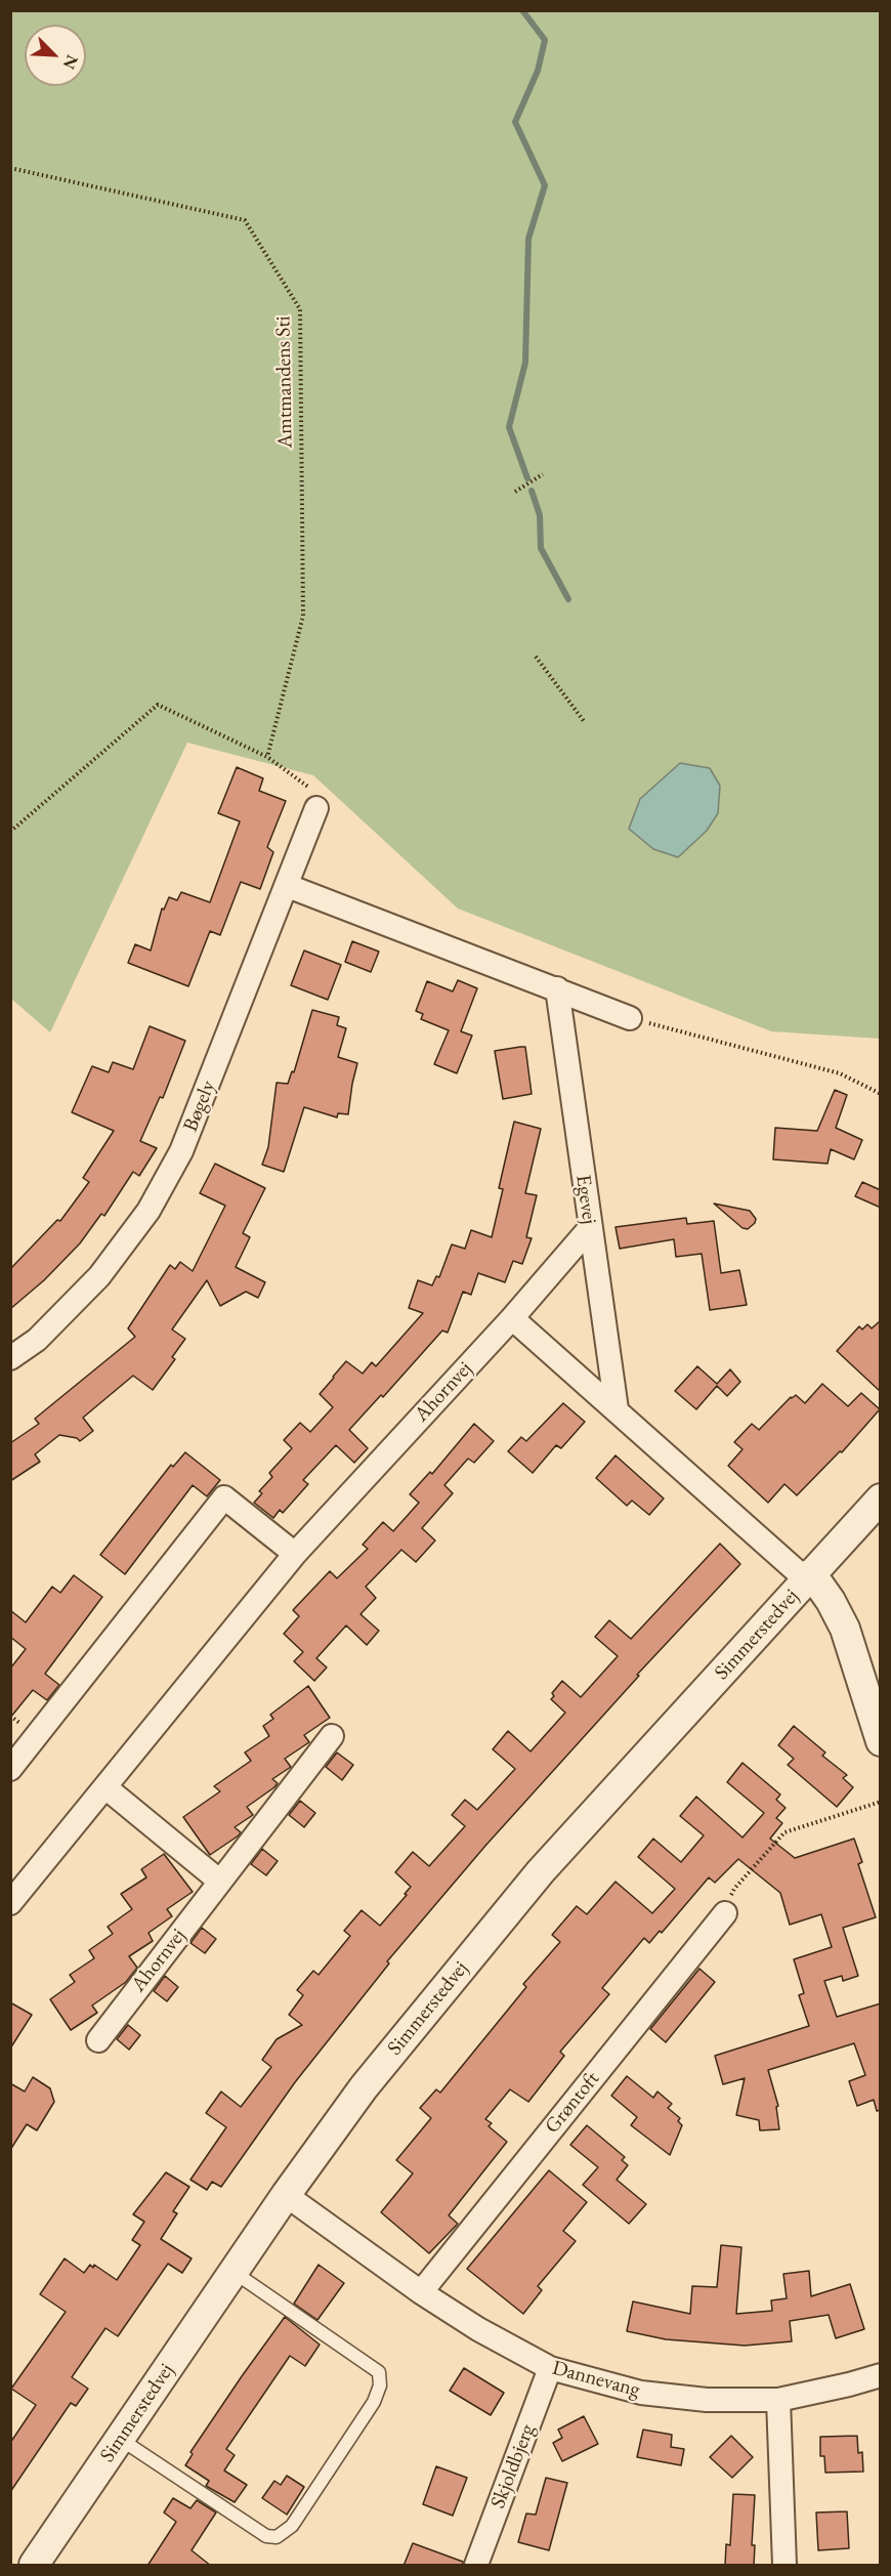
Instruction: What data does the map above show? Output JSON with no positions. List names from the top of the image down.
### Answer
{
  "streets": {
    "street": [
      "Bøgely",
      "Egevej",
      "Ahornvej",
      "Simmerstedvej",
      "Grøntoft",
      "Dannevang",
      "Skjoldbjerg"
    ],
    "path": ["Amtmandens Sti"]
  },
  "crossings": [
    ["Egevej", "Ahornvej"],
    ["Simmerstedvej", "Dannevang"],
    ["Grøntoft", "Dannevang"],
    ["Dannevang", "Skjoldbjerg"]
  ],
  "north": "bottom right"
}
